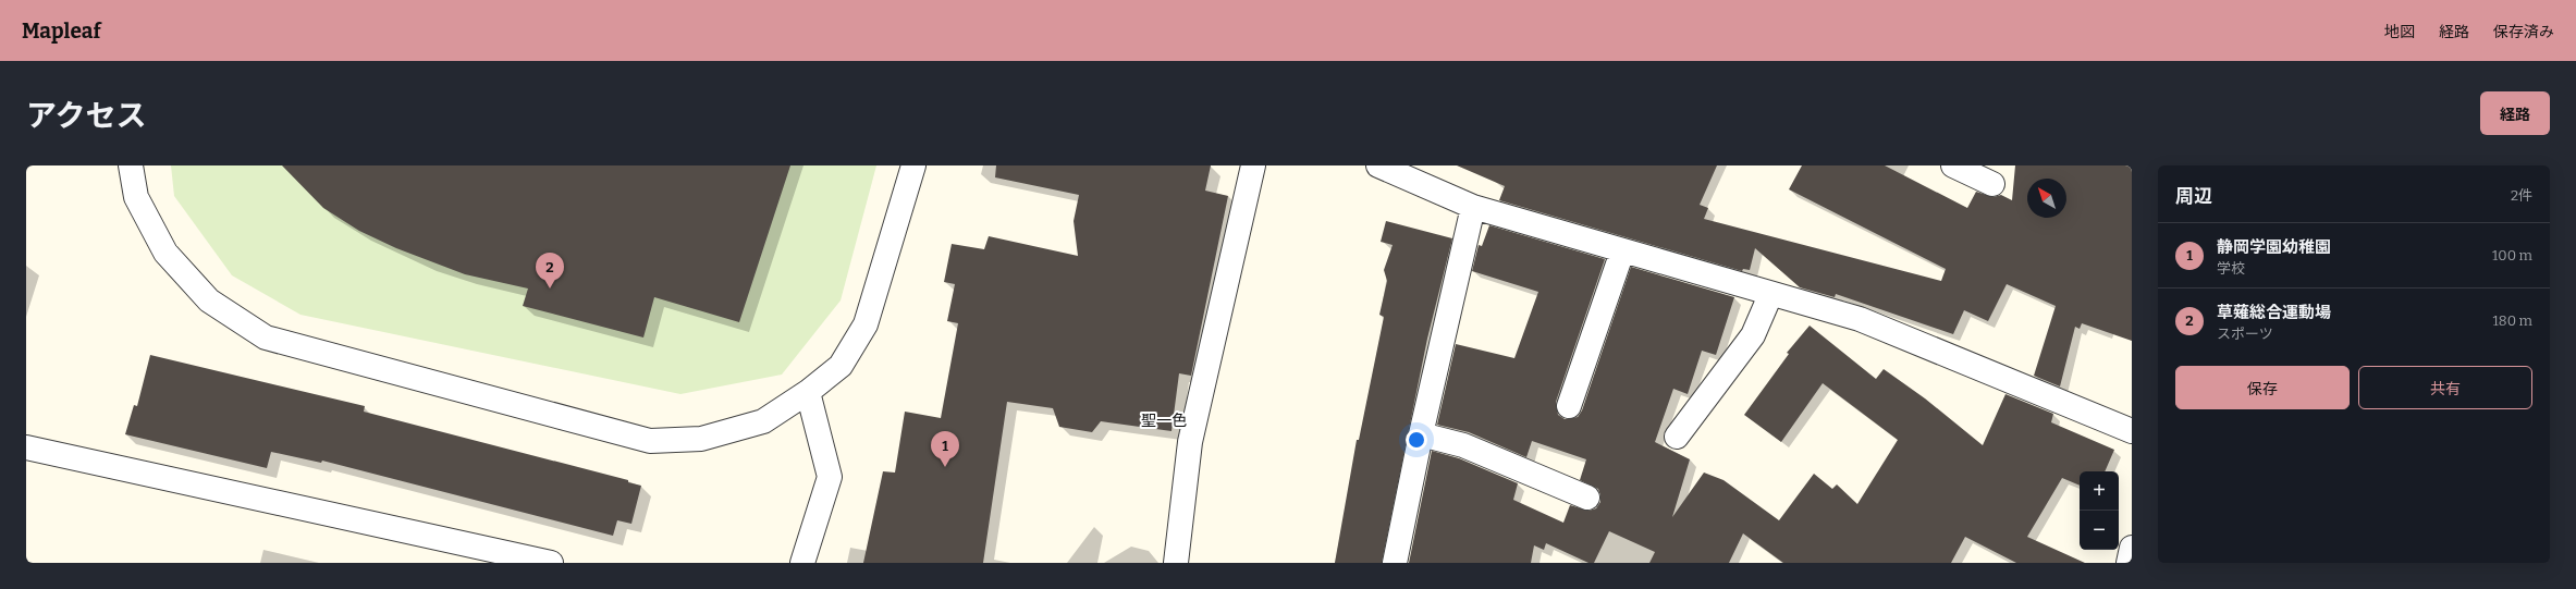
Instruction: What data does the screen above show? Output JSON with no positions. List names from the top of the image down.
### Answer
{
  "districts": ["聖一色"],
  "north": "top left",
  "page": {
    "header": "Mapleaf",
    "nav": ["地図", "経路", "保存済み"],
    "title": "アクセス",
    "buttons": [
      "経路",
      ["保存", "共有"]
    ],
    "heading": ["周辺", "2件"],
    "list": [
      {
        "mark": "1",
        "name": "静岡学園幼稚園",
        "note": "学校",
        "value": "100 m"
      },
      {
        "mark": "2",
        "name": "草薙総合運動場",
        "note": "スポーツ",
        "value": "180 m"
      }
    ],
    "pins": ["2", "1"],
    "map_buttons": ["+", "−"]
  }
}
